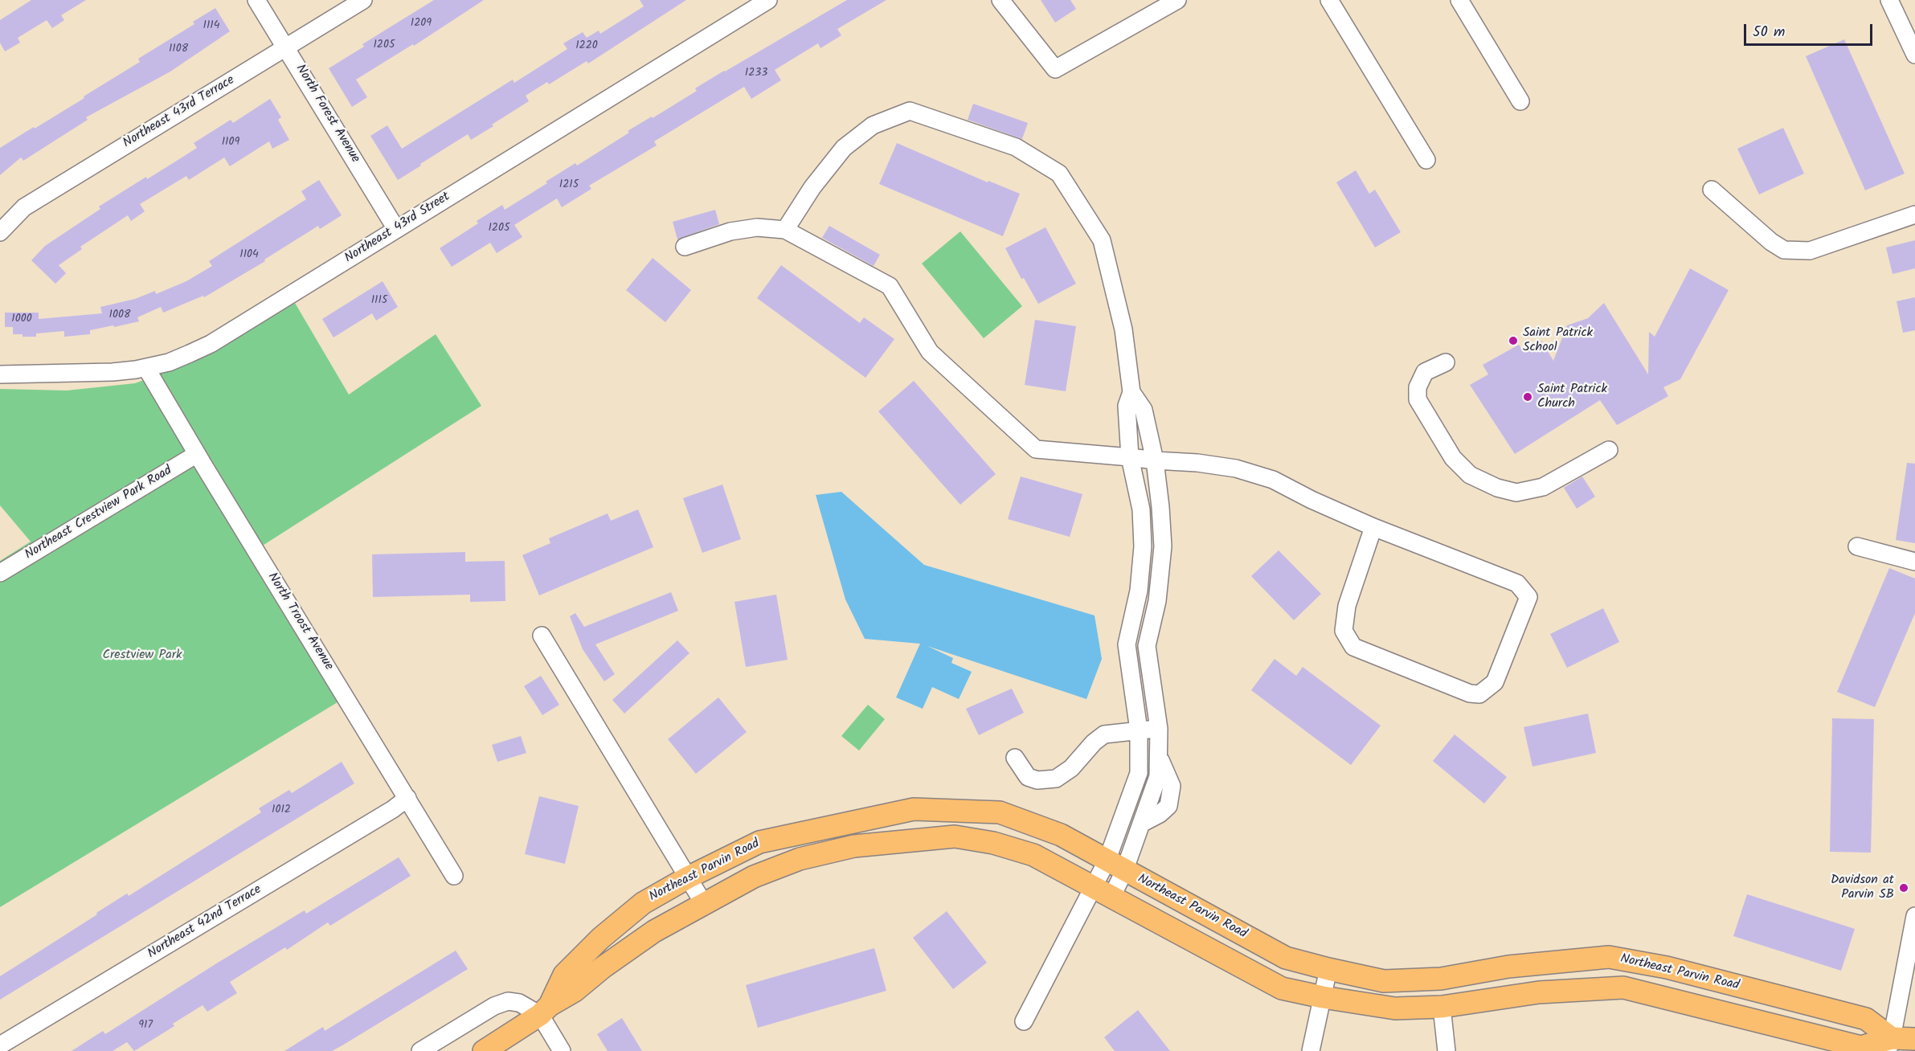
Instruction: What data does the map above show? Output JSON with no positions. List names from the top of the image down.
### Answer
{
  "streets": {
    "main road": ["Northeast Parvin Road"],
    "street": [
      "Northeast 43rd Terrace",
      "North Forest Avenue",
      "Northeast 43rd Street",
      "Northeast Crestview Park Road",
      "North Troost Avenue",
      "Northeast 42nd Terrace"
    ]
  },
  "crossings": [
    ["Northeast 43rd Terrace", "North Forest Avenue"],
    ["North Forest Avenue", "Northeast 43rd Street"],
    ["Northeast 43rd Street", "North Troost Avenue"],
    ["Northeast Crestview Park Road", "North Troost Avenue"],
    ["North Troost Avenue", "Northeast 42nd Terrace"]
  ],
  "parks": ["Crestview Park"],
  "places": ["Saint Patrick School", "Saint Patrick Church", "Davidson at Parvin SB"],
  "house_numbers": [
    "1209",
    "1114",
    "1205",
    "1220",
    "1108",
    "1233",
    "1109",
    "1215",
    "1205",
    "1104",
    "1115",
    "1008",
    "1000",
    "1012",
    "917"
  ],
  "scale_bar": "50 m"
}
